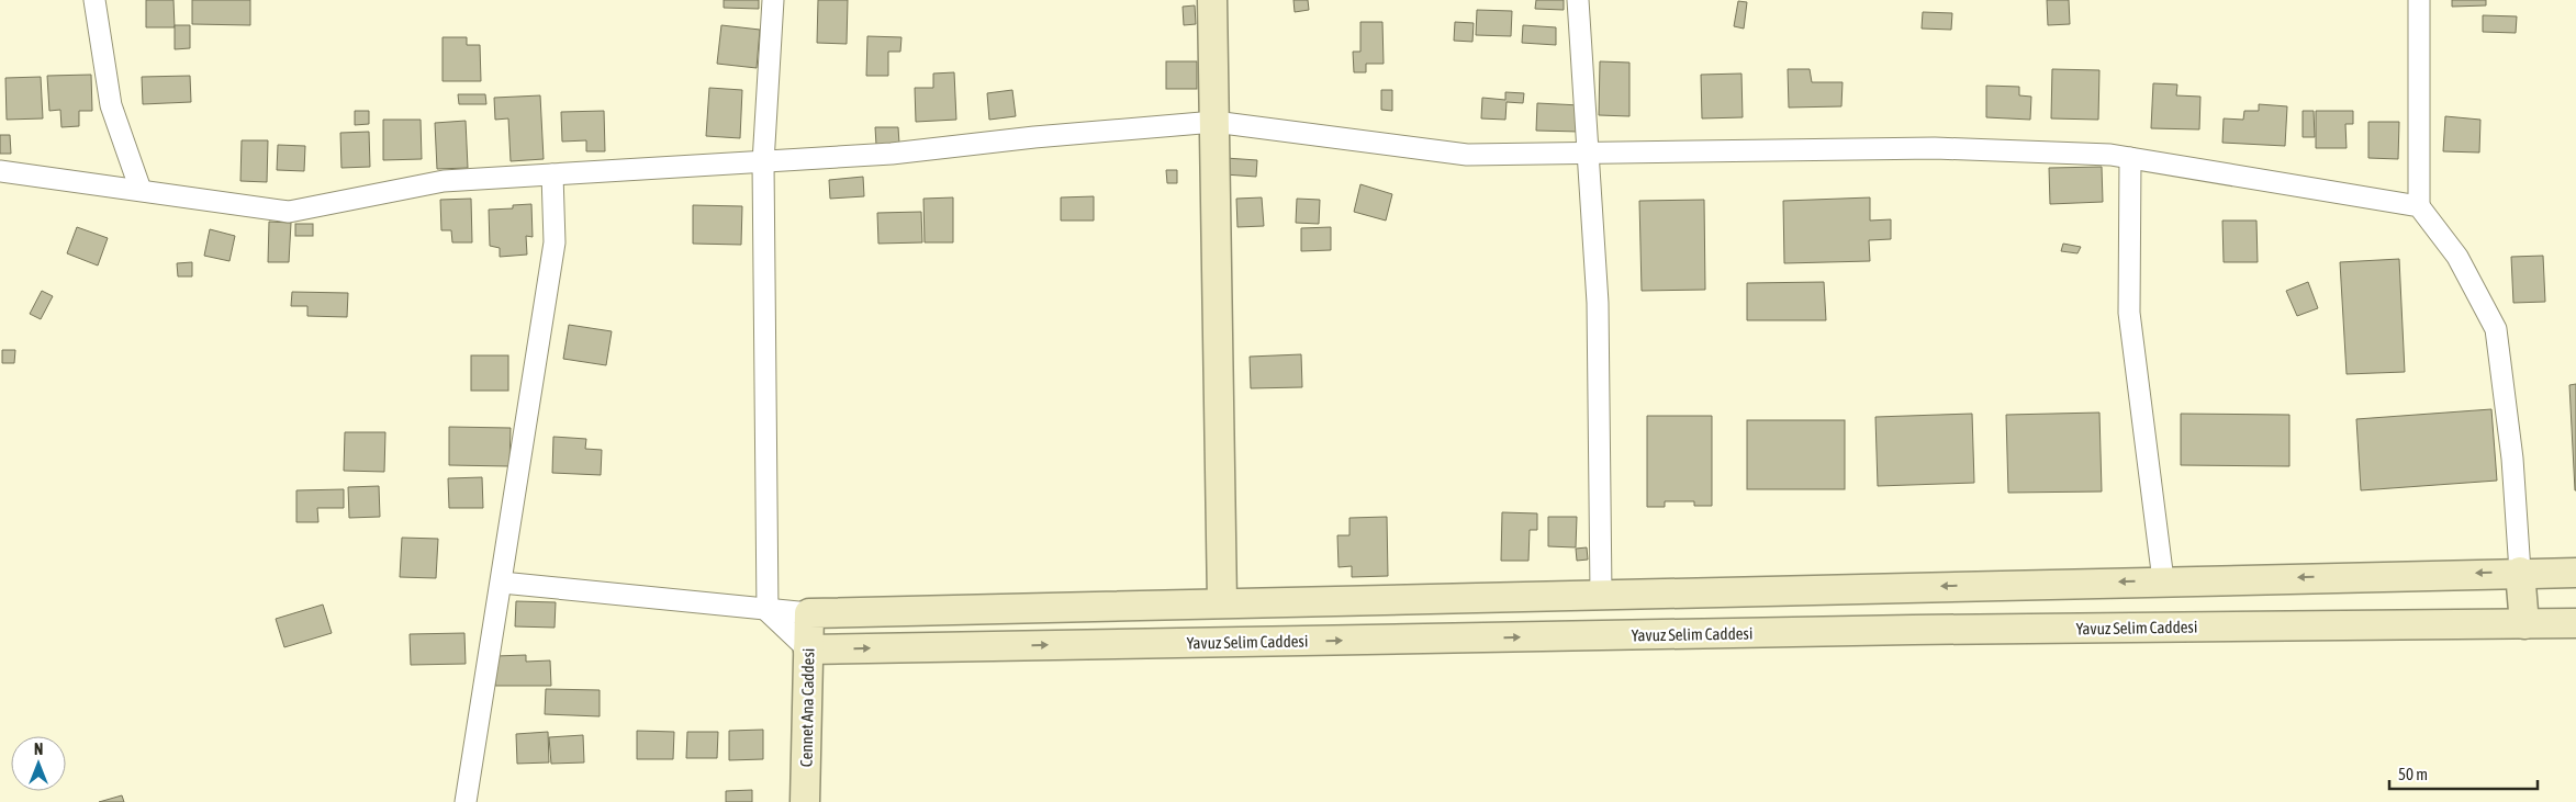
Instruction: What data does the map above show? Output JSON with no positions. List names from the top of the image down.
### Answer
{
  "streets": {
    "street": ["Yavuz Selim Caddesi", "Cennet Ana Caddesi"]
  },
  "crossings": [
    ["Yavuz Selim Caddesi", "Cennet Ana Caddesi"]
  ],
  "scale_bar": "50 m",
  "north": "top"
}
